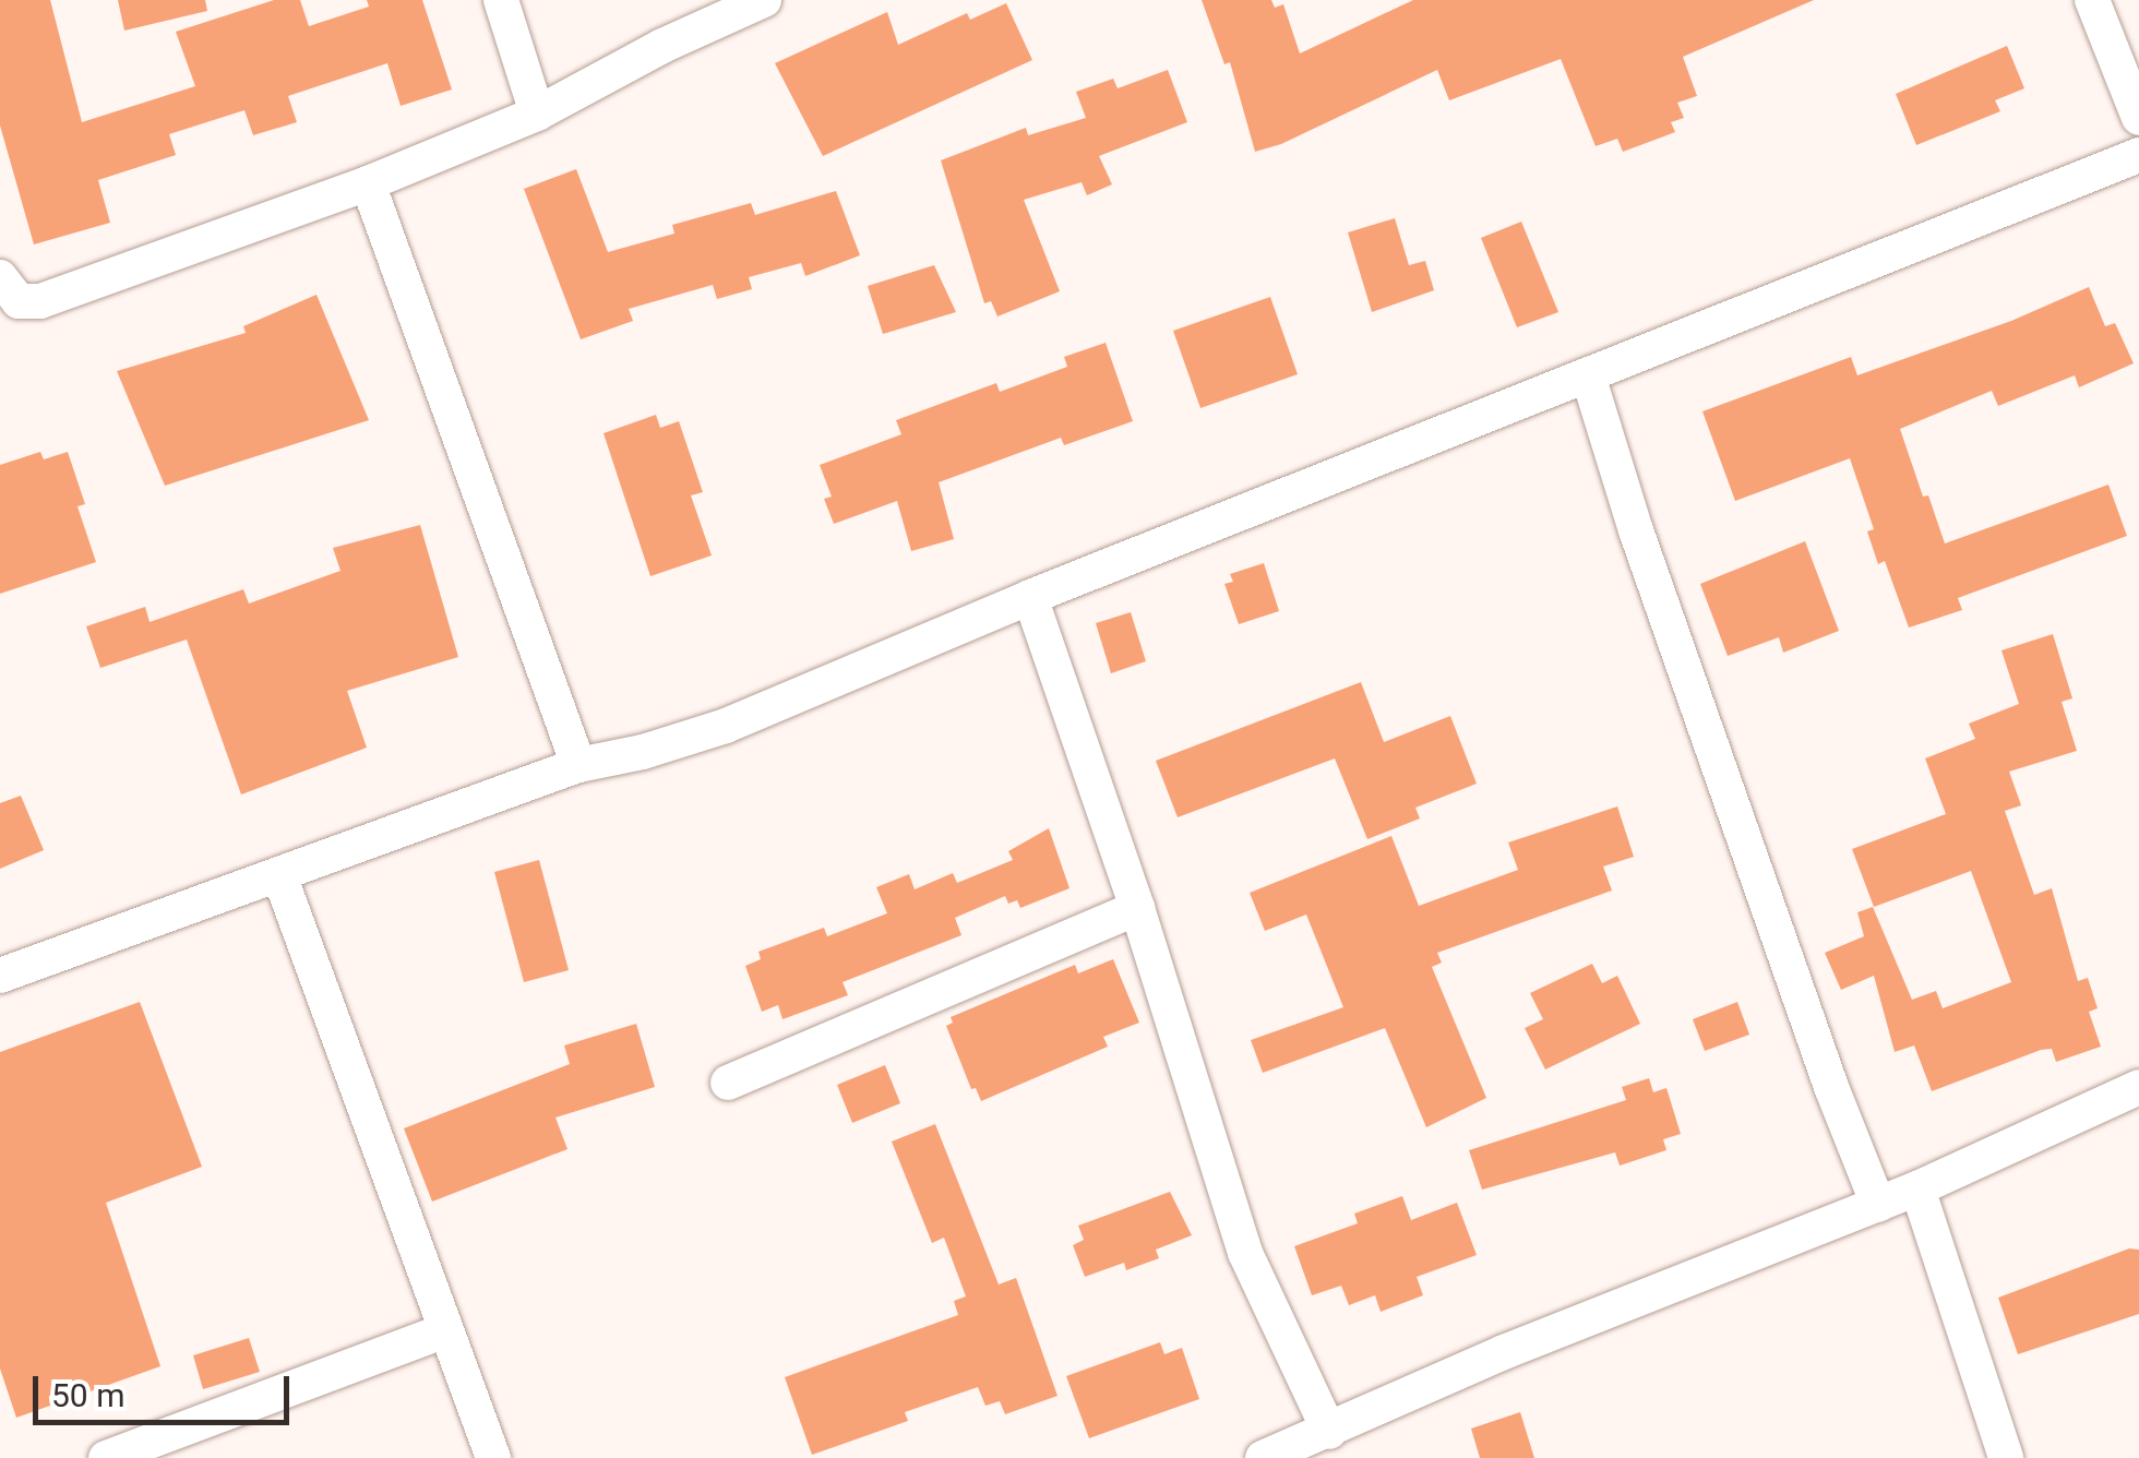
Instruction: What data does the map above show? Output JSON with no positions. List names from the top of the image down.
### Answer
{
  "scale_bar": "50 m"
}
